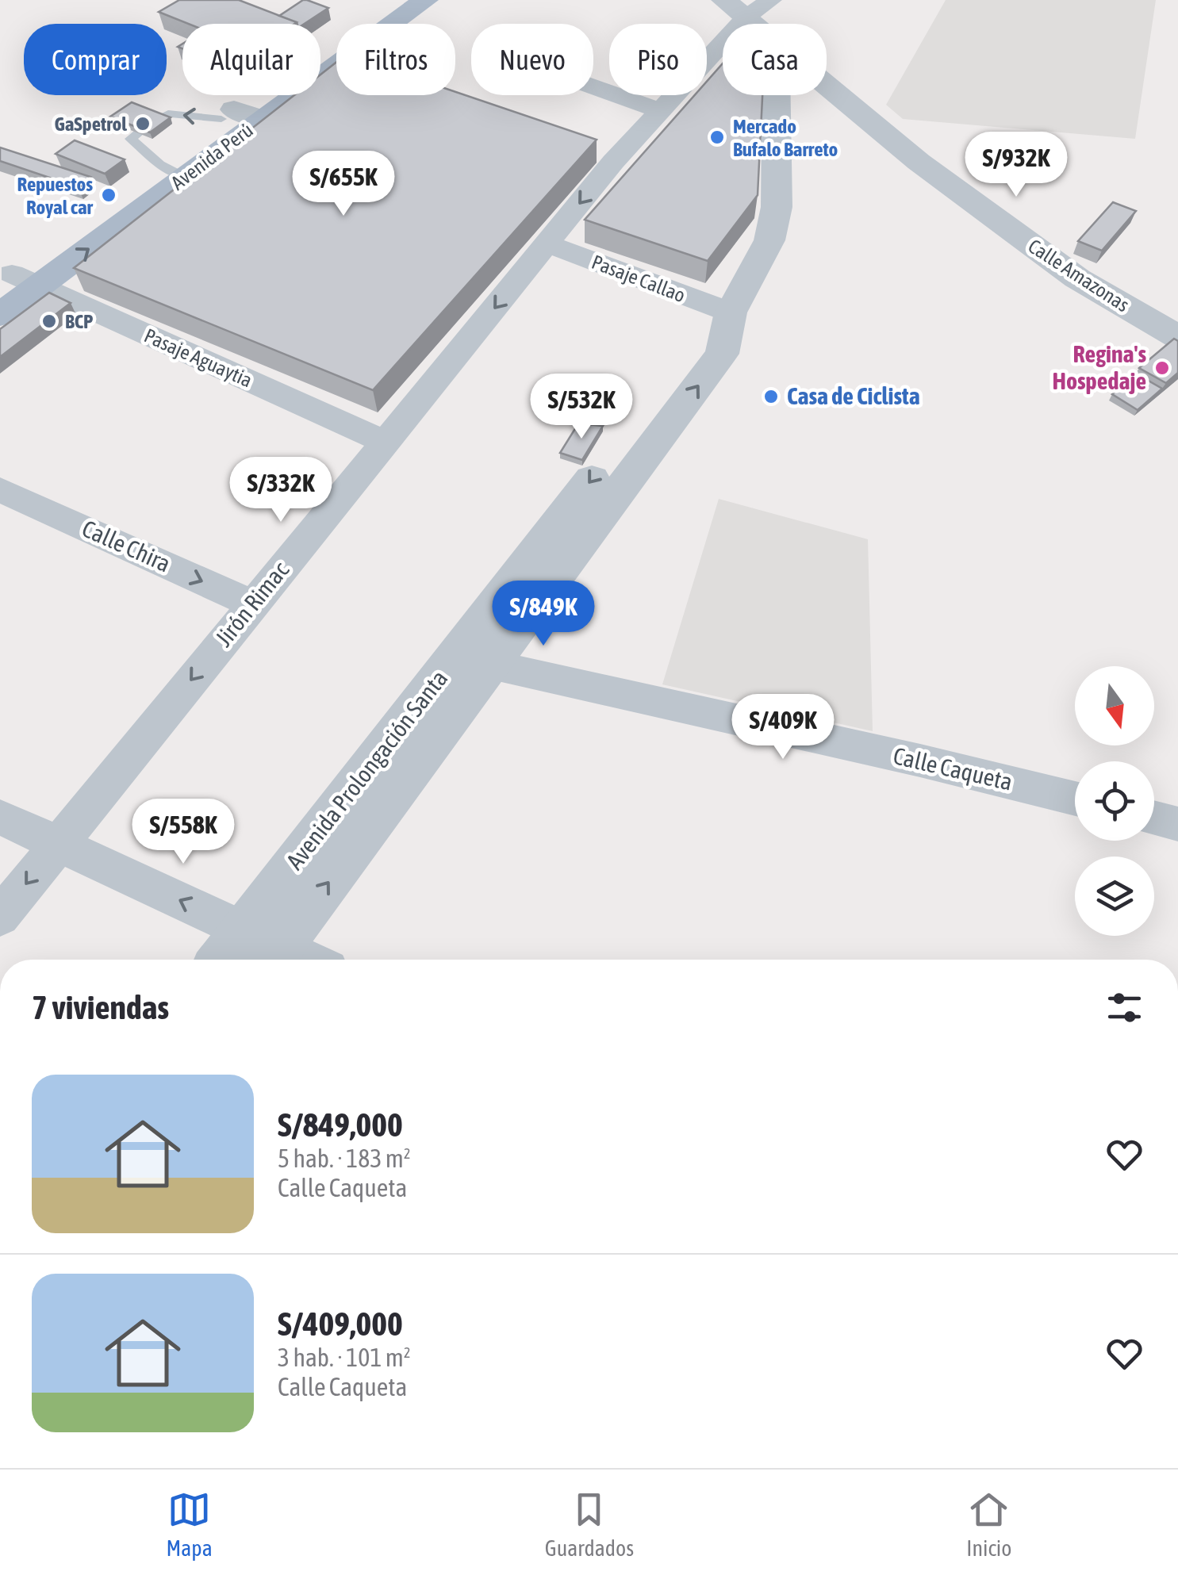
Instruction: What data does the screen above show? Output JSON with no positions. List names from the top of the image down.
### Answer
{
  "streets": {
    "main road": ["Avenida Perú"],
    "street": [
      "Calle Amazonas",
      "Pasaje Callao",
      "Pasaje Aguaytia",
      "Calle Chira",
      "Jirón Rimac",
      "Calle Caqueta",
      "Avenida Prolongación Santa"
    ]
  },
  "crossings": [
    ["Avenida Perú", "Pasaje Aguaytia"],
    ["Calle Amazonas", "Jirón Rimac"],
    ["Pasaje Callao", "Jirón Rimac"],
    ["Pasaje Callao", "Avenida Prolongación Santa"],
    ["Pasaje Aguaytia", "Jirón Rimac"],
    ["Calle Chira", "Jirón Rimac"],
    ["Calle Caqueta", "Avenida Prolongación Santa"]
  ],
  "one_way": ["Jirón Rimac"],
  "places": [
    "GaSpetrol",
    "Mercado Bufalo Barreto",
    "Repuestos Royal car",
    "BCP",
    "Regina's Hospedaje",
    "Casa de Ciclista"
  ],
  "north": "bottom",
  "page": {
    "chip": [
      "Comprar",
      "Alquilar",
      "Filtros",
      "Nuevo",
      "Piso",
      "Casa"
    ],
    "price": [
      "S/932K",
      "S/655K",
      "S/532K",
      "S/332K",
      "S/849K",
      "S/409K",
      "S/558K"
    ],
    "heading": "7 viviendas",
    "list": [
      {
        "name": "S/849,000",
        "note": "5 hab. · 183 m² · Calle Caqueta"
      },
      {
        "name": "S/409,000",
        "note": "3 hab. · 101 m² · Calle Caqueta"
      }
    ],
    "tabs": ["Mapa", "Guardados", "Inicio"]
  }
}
